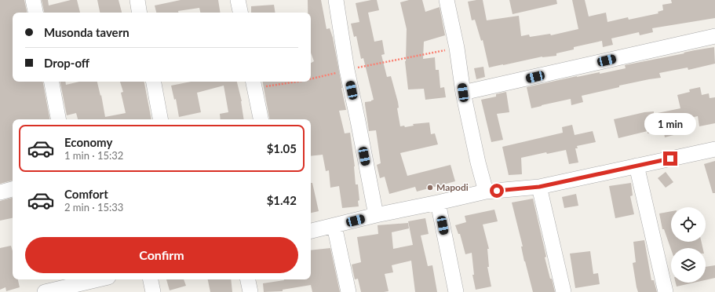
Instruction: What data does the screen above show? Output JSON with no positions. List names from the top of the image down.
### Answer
{
  "places": ["Mapodi"],
  "page": {
    "banner": ["Musonda tavern", "Drop-off"],
    "bubble": "1 min",
    "list": [
      {
        "name": "Economy",
        "note": "1 min · 15:32",
        "value": "$1.05"
      },
      {
        "name": "Comfort",
        "note": "2 min · 15:33",
        "value": "$1.42"
      }
    ],
    "buttons": "Confirm"
  }
}
